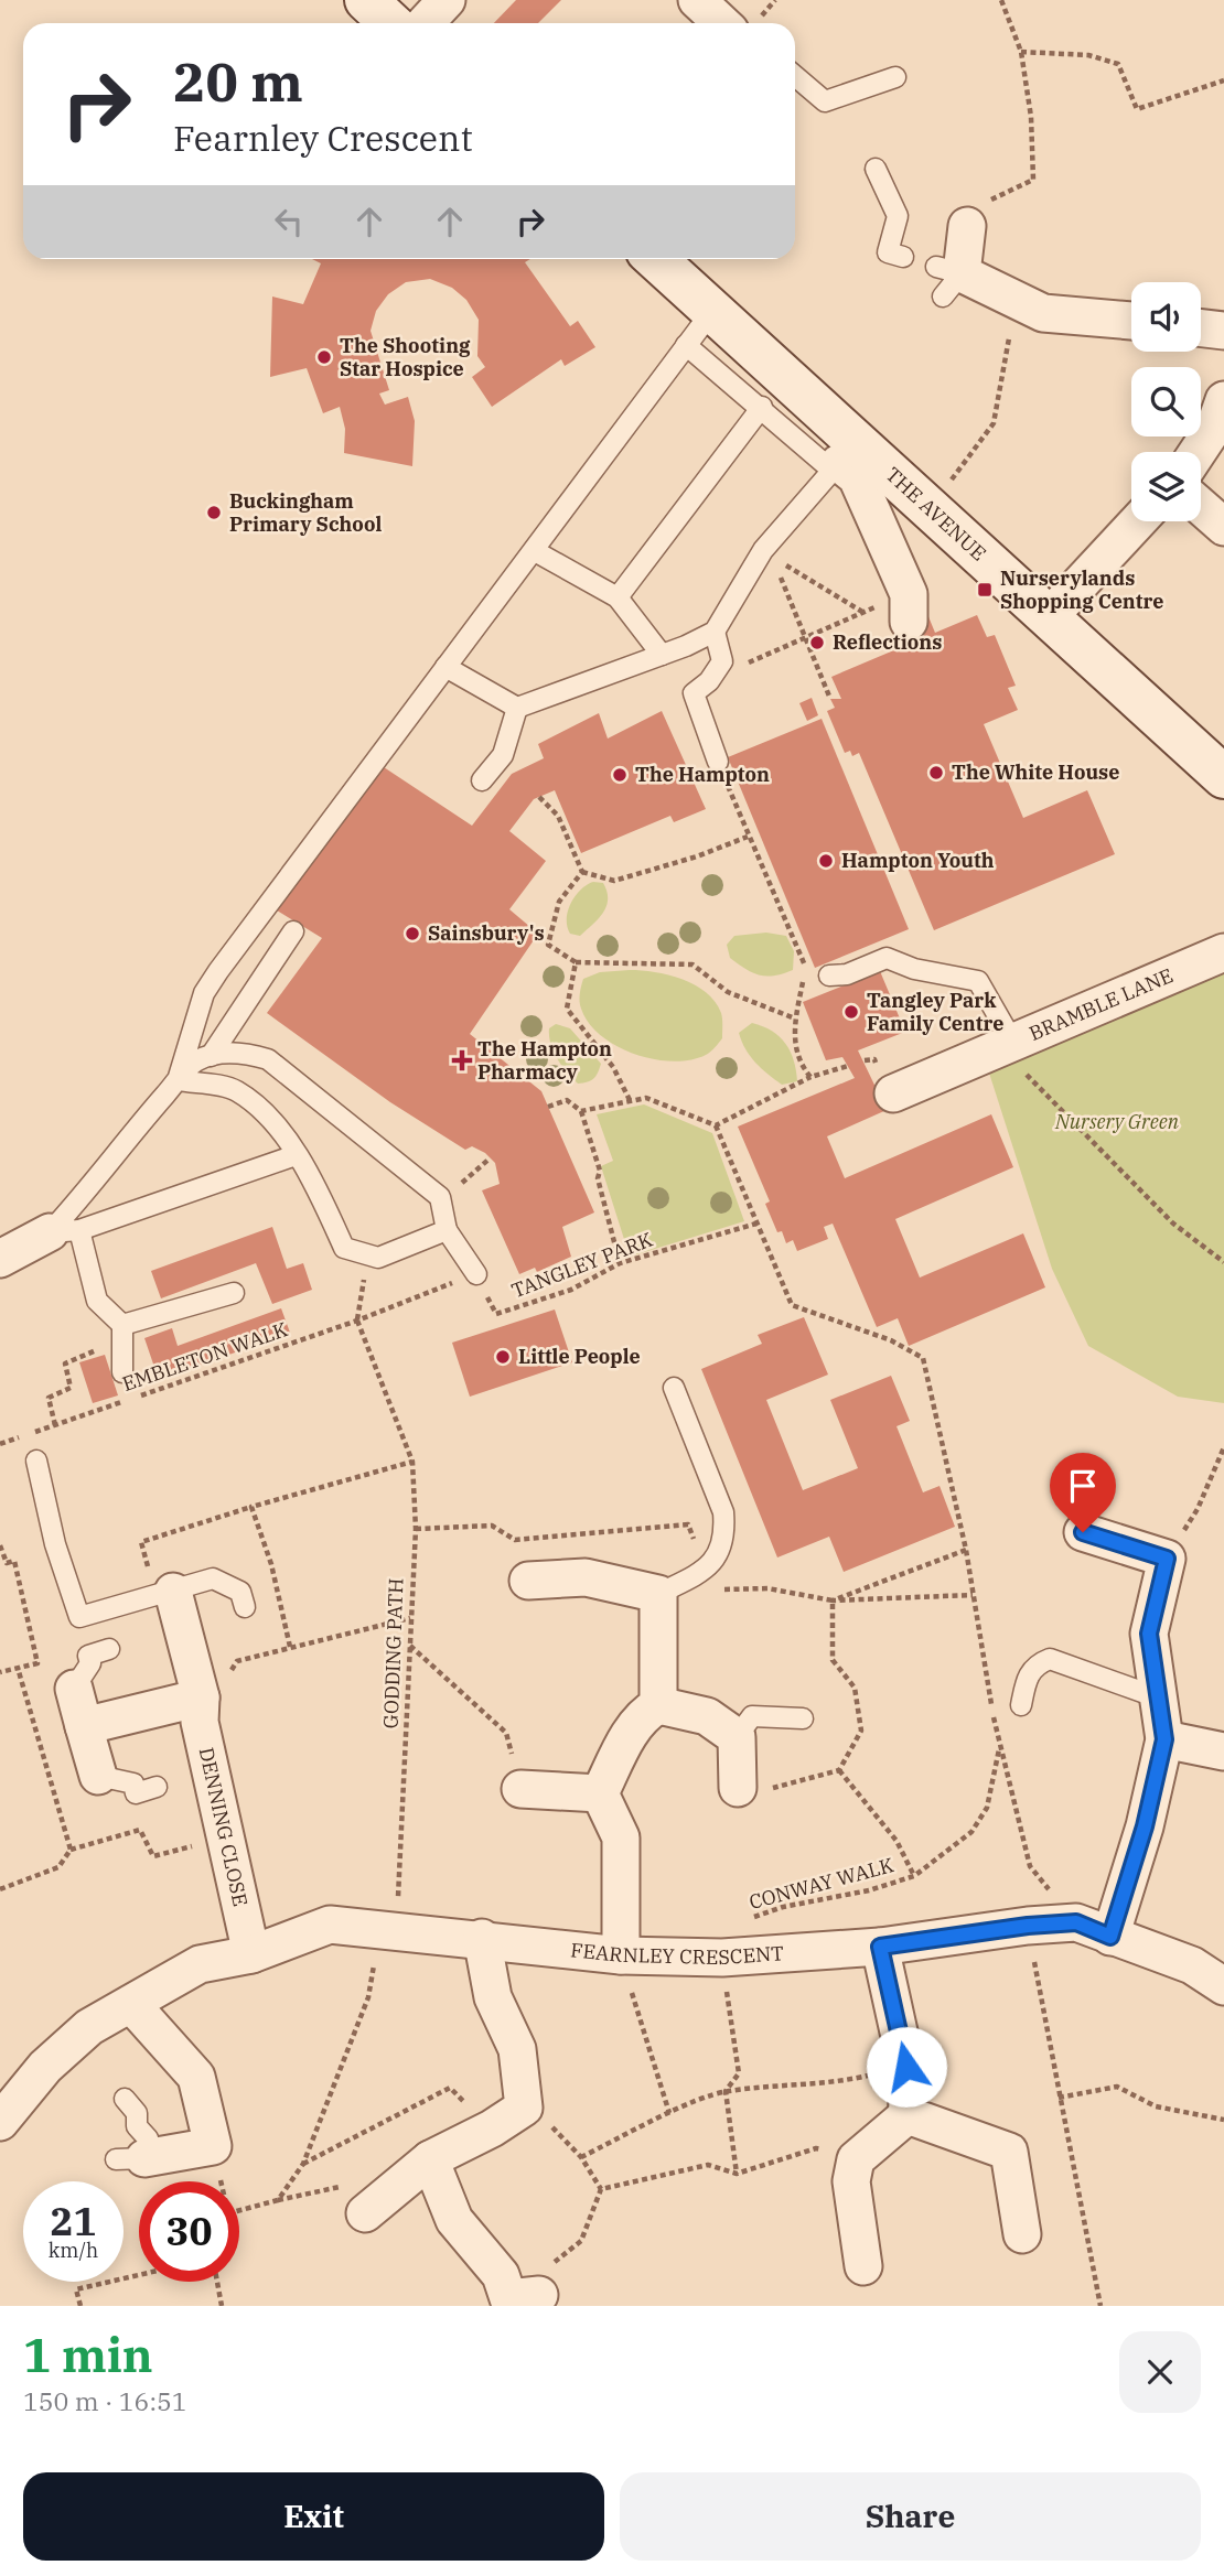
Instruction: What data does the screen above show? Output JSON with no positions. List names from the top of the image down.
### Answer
{
  "streets": {
    "street": [
      "THE AVENUE",
      "BRAMBLE LANE",
      "DENNING CLOSE",
      "FEARNLEY CRESCENT"
    ],
    "path": [
      "TANGLEY PARK",
      "EMBLETON WALK",
      "GODDING PATH",
      "CONWAY WALK"
    ]
  },
  "crossings": [
    ["EMBLETON WALK", "GODDING PATH"],
    ["GODDING PATH", "FEARNLEY CRESCENT"],
    ["DENNING CLOSE", "FEARNLEY CRESCENT"]
  ],
  "parks": ["Nursery Green"],
  "places": {
    "other": [
      "The Shooting Star Hospice",
      "Buckingham Primary School",
      "Reflections",
      "The White House",
      "The Hampton",
      "Hampton Youth",
      "Sainsbury's",
      "Tangley Park Family Centre",
      "Little People"
    ],
    "transit": ["Nurserylands Shopping Centre"],
    "health": ["The Hampton Pharmacy"]
  },
  "page": {
    "turn": ["20 m", "Fearnley Crescent"],
    "speed": "21 km/h",
    "limit": "30",
    "heading": ["1 min", "150 m · 16:51"],
    "buttons": ["Exit", "Share"]
  }
}
